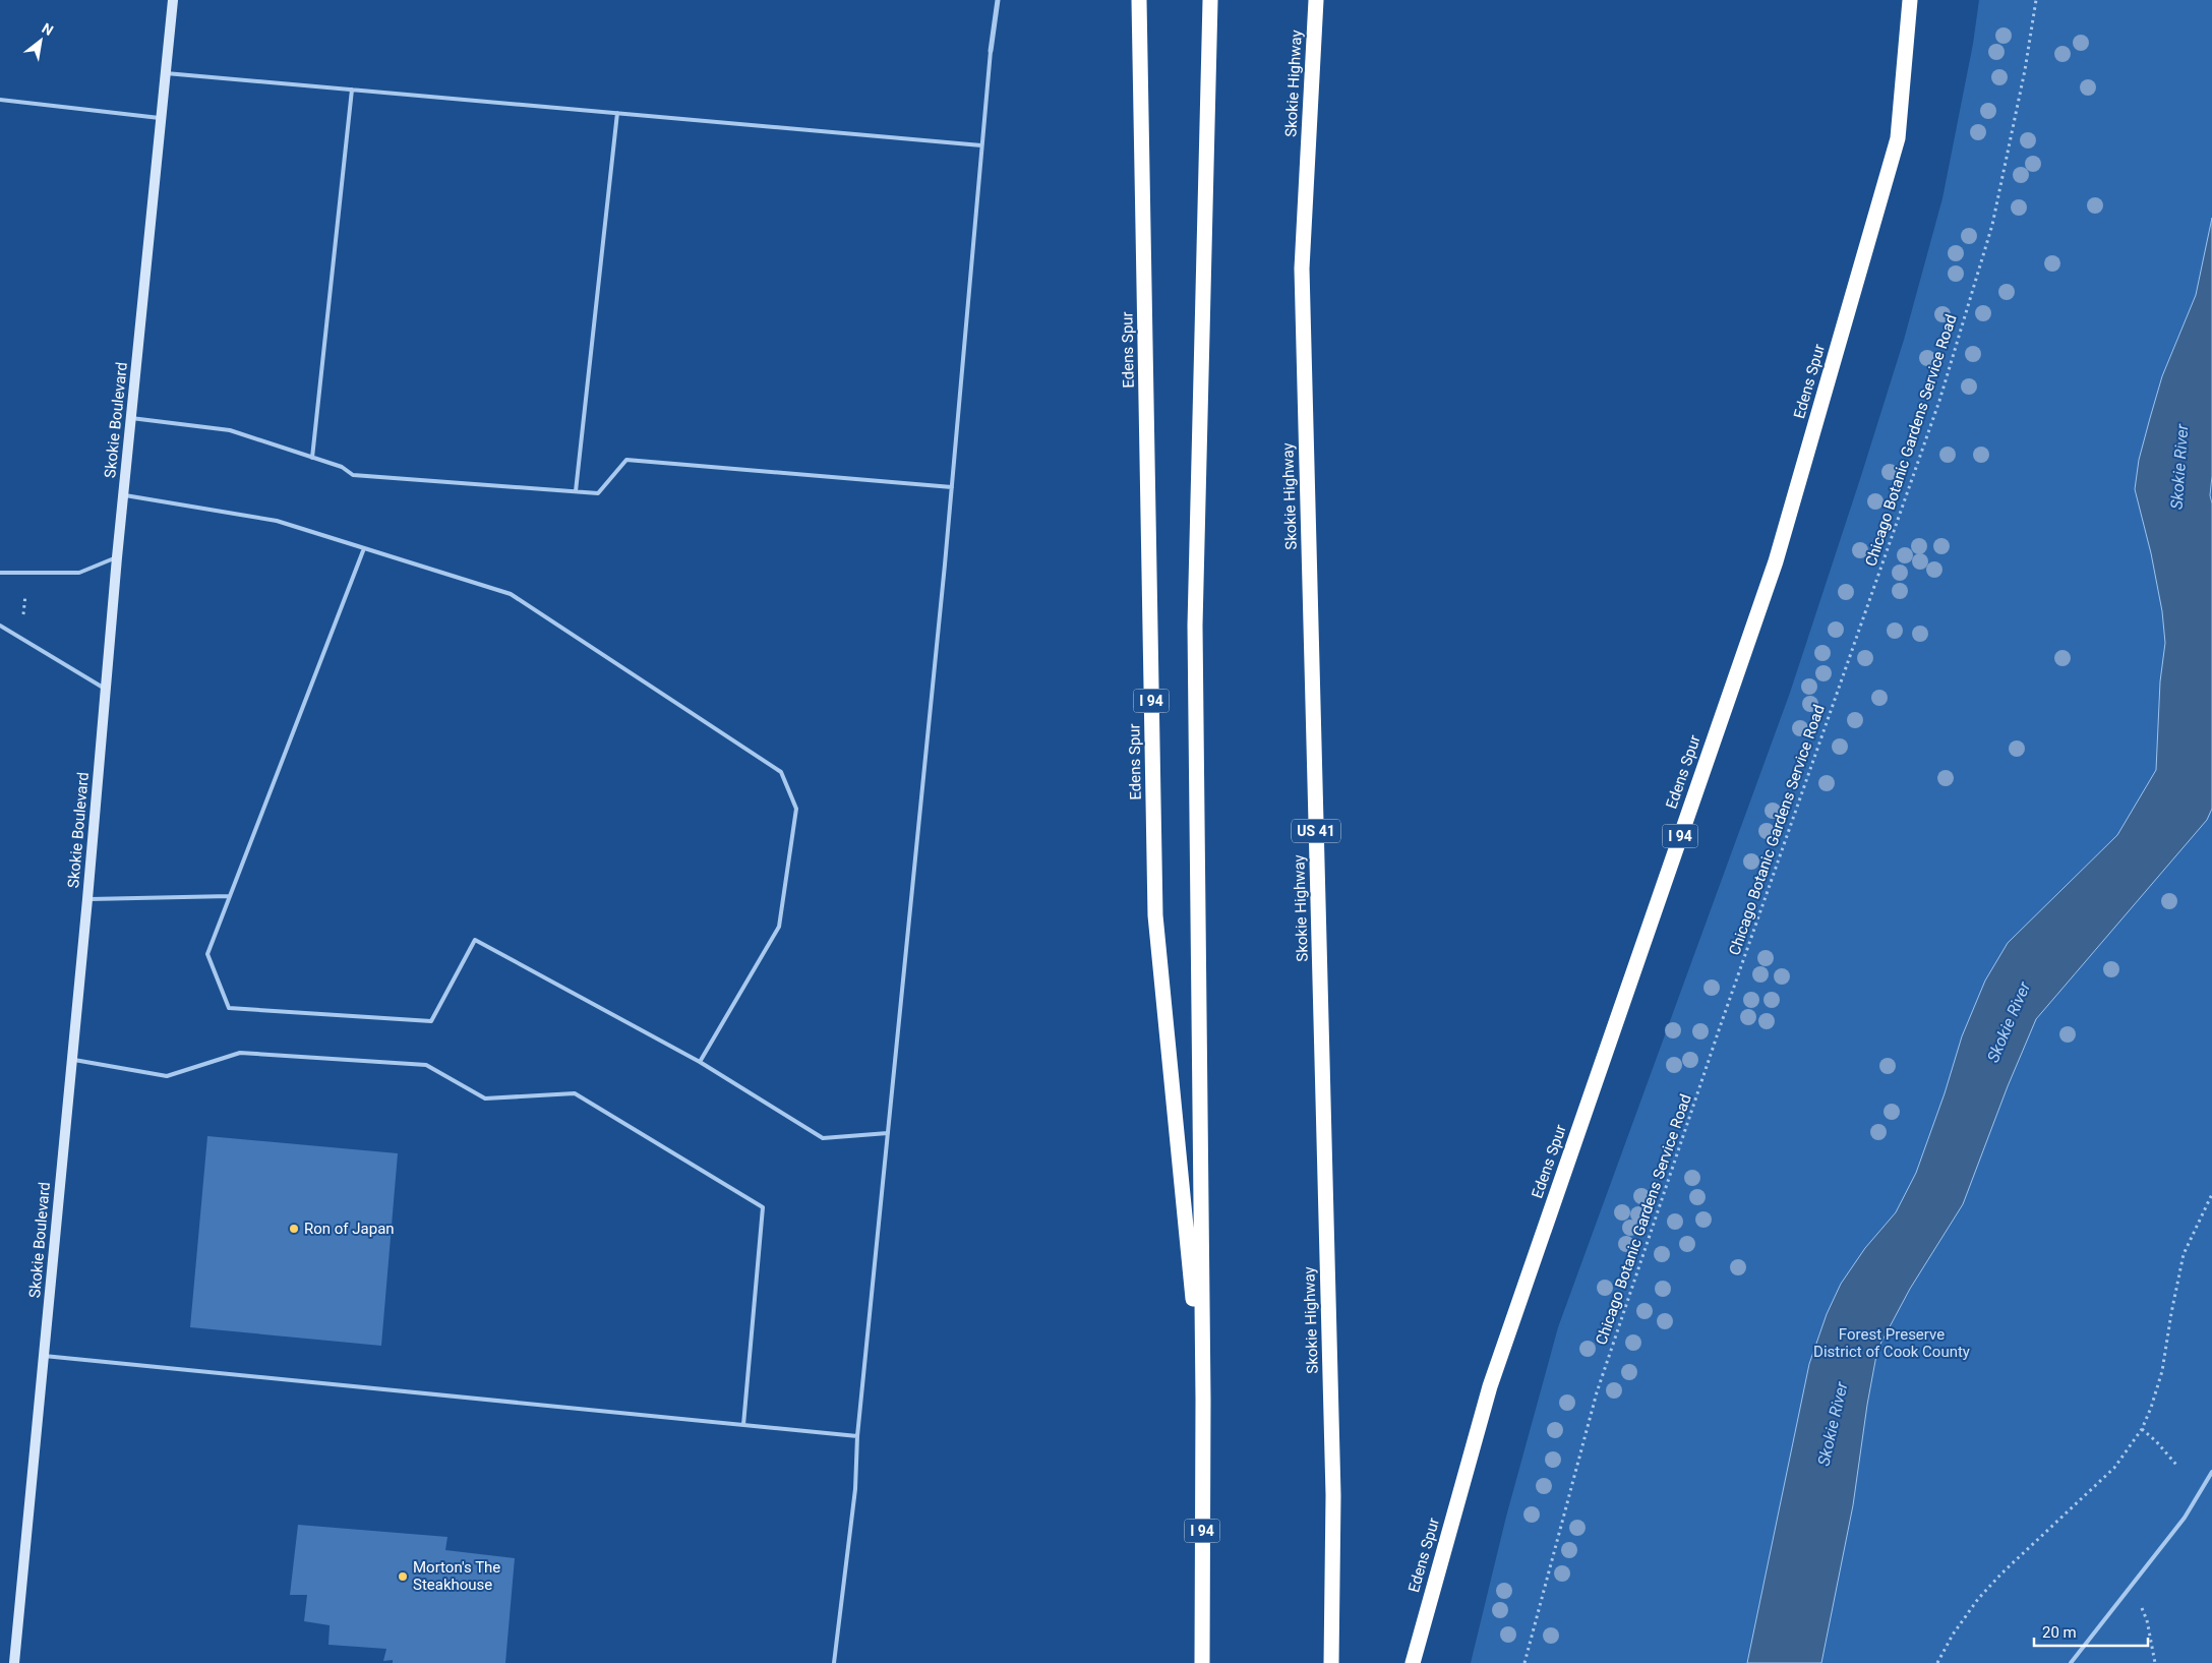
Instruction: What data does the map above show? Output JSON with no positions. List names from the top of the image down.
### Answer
{
  "streets": {
    "highway": [
      "Skokie Highway",
      "Edens Spur",
      "I 94",
      "US 41"
    ],
    "main road": ["Skokie Boulevard"],
    "path": ["Chicago Botanic Gardens Service Road"]
  },
  "crossings": [
    ["Edens Spur", "I 94"]
  ],
  "water": ["Skokie River"],
  "parks": ["Forest Preserve District of Cook County"],
  "places": ["Ron of Japan", "Morton's The Steakhouse"],
  "scale_bar": "20 m",
  "north": "top right"
}
